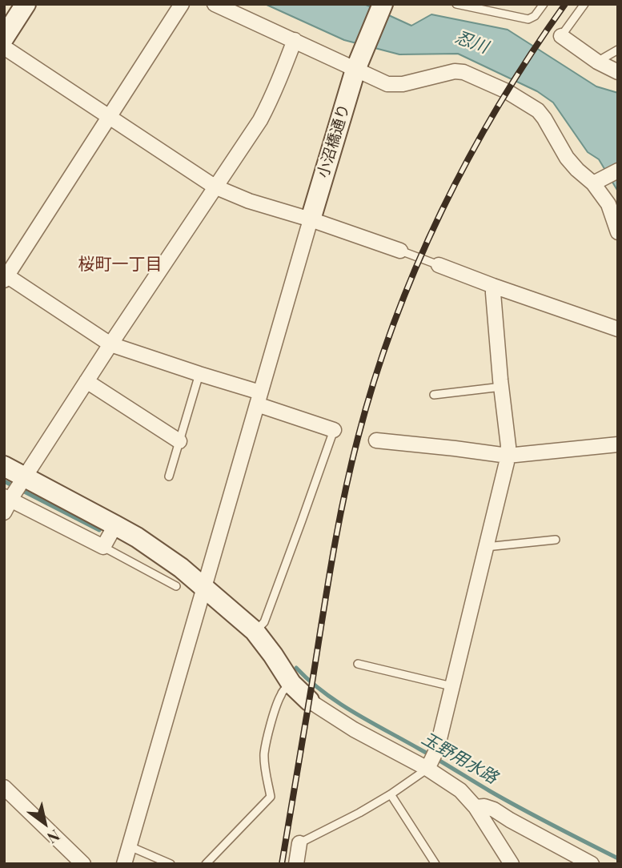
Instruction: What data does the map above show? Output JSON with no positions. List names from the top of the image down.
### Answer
{
  "streets": {
    "street": ["小沼橋通り"]
  },
  "districts": ["桜町一丁目"],
  "water": ["忍川", "玉野用水路"],
  "north": "bottom right"
}
